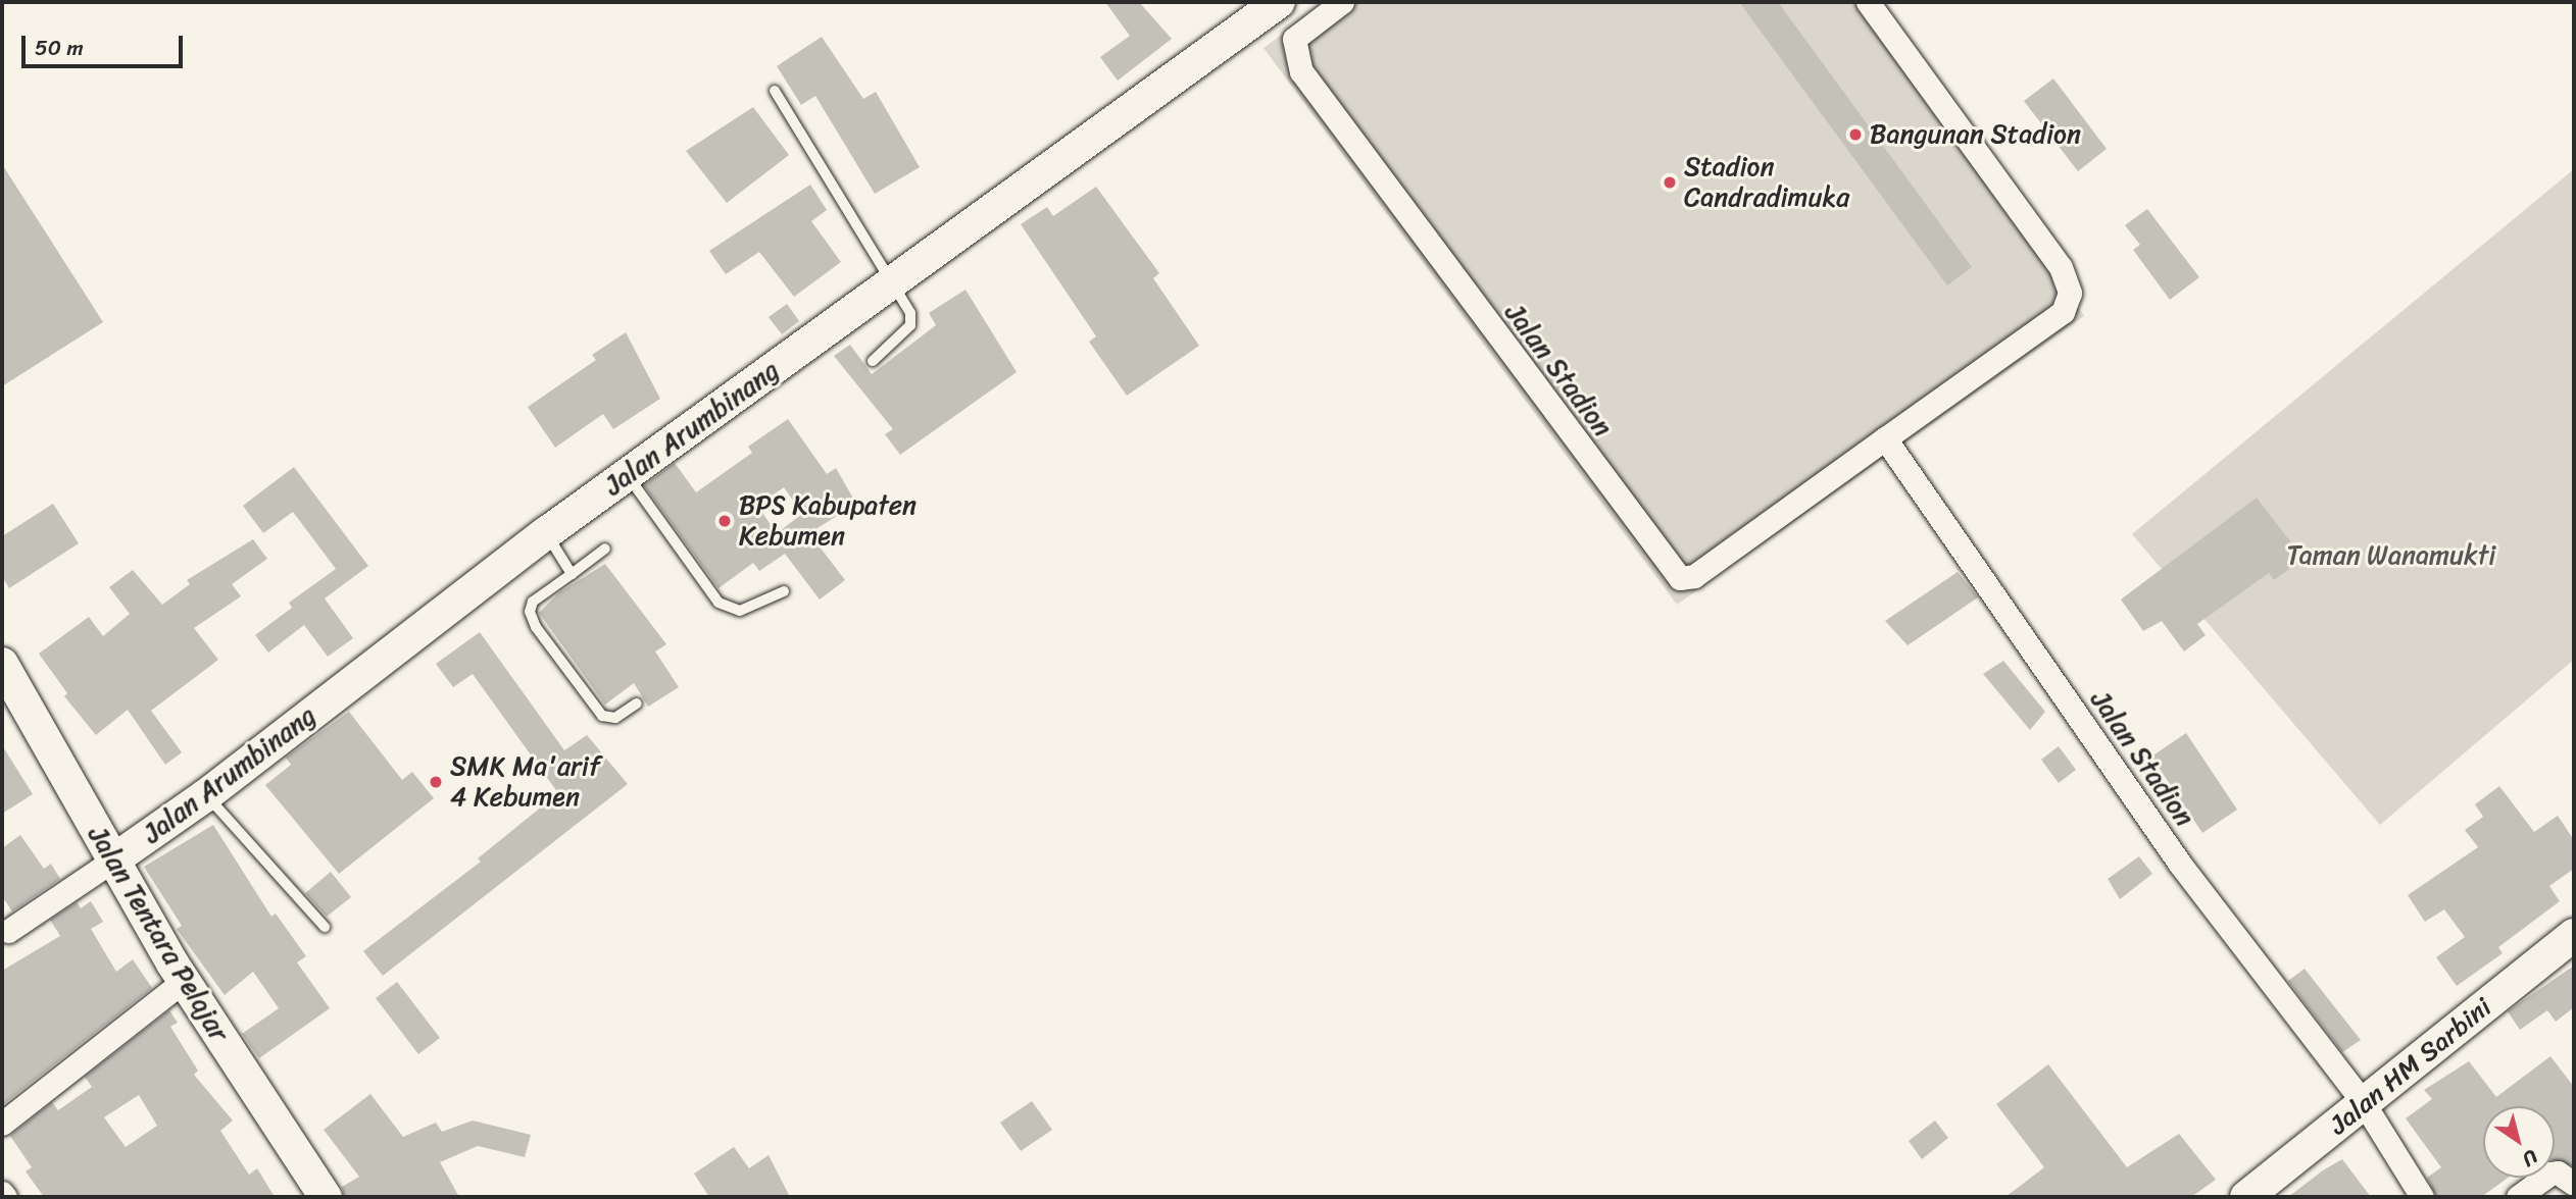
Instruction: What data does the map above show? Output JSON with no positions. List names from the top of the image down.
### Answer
{
  "streets": {
    "main road": ["Jalan Arumbinang", "Jalan Tentara Pelajar", "Jalan HM Sarbini"],
    "street": ["Jalan Stadion"]
  },
  "crossings": [
    ["Jalan Stadion", "Jalan HM Sarbini"],
    ["Jalan Arumbinang", "Jalan Tentara Pelajar"]
  ],
  "parks": ["Taman Wanamukti"],
  "places": [
    "Bangunan Stadion",
    "Stadion Candradimuka",
    "BPS Kabupaten Kebumen",
    "SMK Ma'arif 4 Kebumen"
  ],
  "scale_bar": "50 m",
  "north": "bottom right"
}
